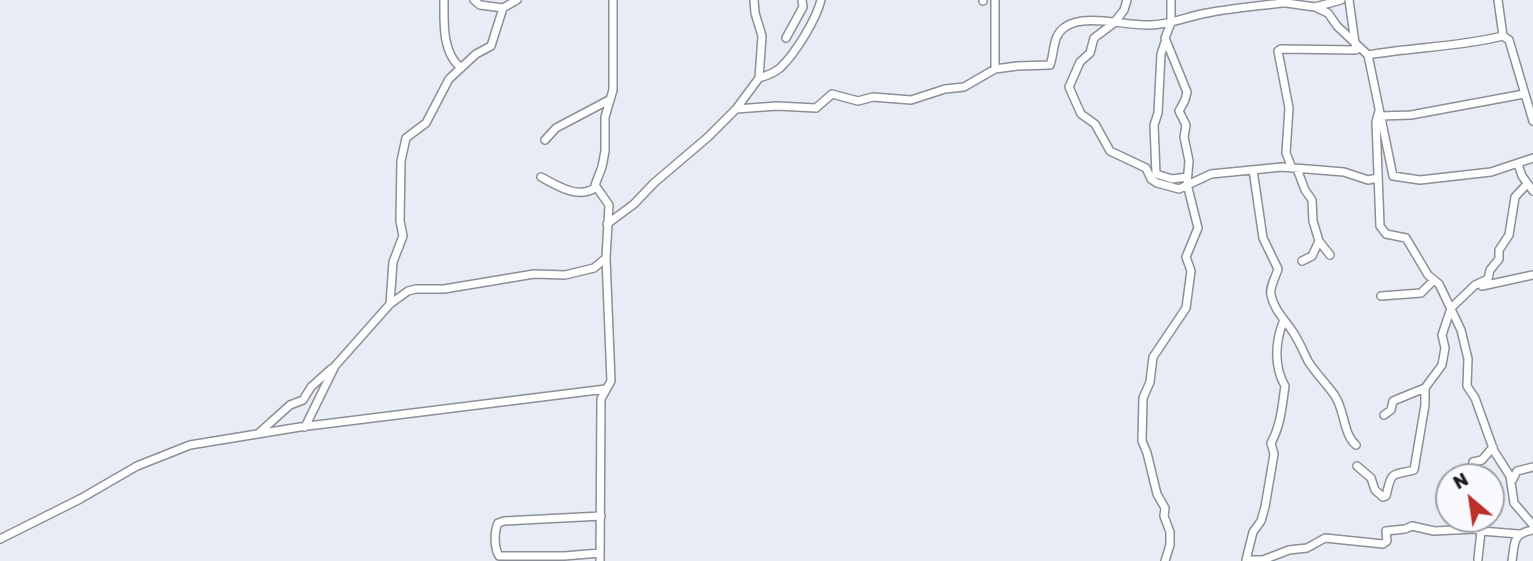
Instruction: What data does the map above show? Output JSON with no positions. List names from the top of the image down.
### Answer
{
  "north": "top left"
}
